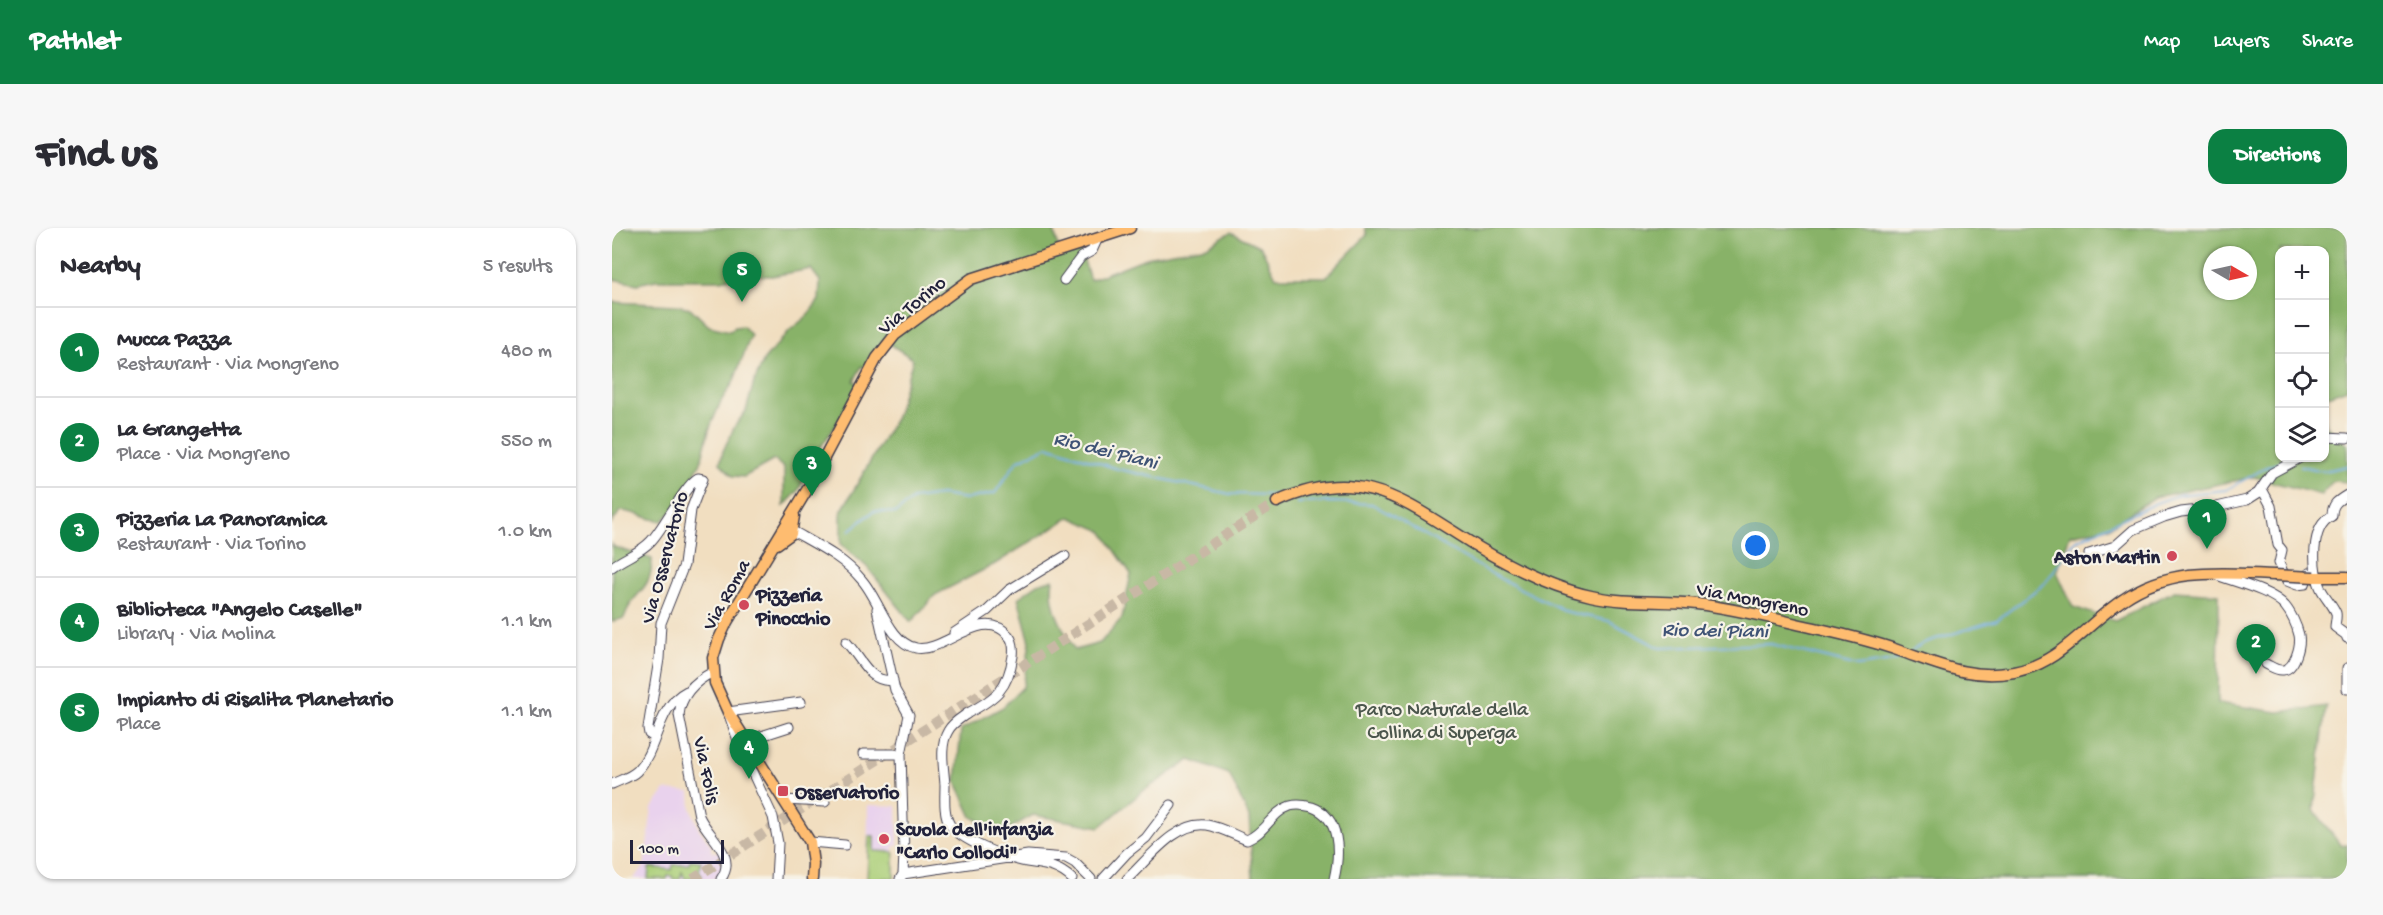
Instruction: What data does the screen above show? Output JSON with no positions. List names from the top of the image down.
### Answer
{
  "streets": {
    "main road": ["Via Torino", "Via Roma", "Via Mongreno"],
    "street": ["Via Osservatorio", "Via Folis"]
  },
  "crossings": [
    ["Via Torino", "Via Roma"]
  ],
  "water": ["Rio dei Piani"],
  "parks": ["Parco Naturale della Collina di Superga"],
  "places": {
    "other": ["Aston Martin", "Pizzeria Pinocchio", "Scuola dell'infanzia \"Carlo Collodi\""],
    "transit": ["Osservatorio"]
  },
  "scale_bar": "100 m",
  "north": "right",
  "page": {
    "header": "Pathlet",
    "nav": ["Map", "Layers", "Share"],
    "buttons": "Directions",
    "title": "Find us",
    "heading": ["Nearby", "5 results"],
    "map_buttons": ["+", "−"],
    "pins": [
      "5",
      "3",
      "1",
      "2",
      "4"
    ],
    "list": [
      {
        "mark": "1",
        "name": "Mucca Pazza",
        "note": "Restaurant · Via Mongreno",
        "value": "480 m"
      },
      {
        "mark": "2",
        "name": "La Grangetta",
        "note": "Place · Via Mongreno",
        "value": "550 m"
      },
      {
        "mark": "3",
        "name": "Pizzeria La Panoramica",
        "note": "Restaurant · Via Torino",
        "value": "1.0 km"
      },
      {
        "mark": "4",
        "name": "Biblioteca \"Angelo Caselle\"",
        "note": "Library · Via Molina",
        "value": "1.1 km"
      },
      {
        "mark": "5",
        "name": "Impianto di Risalita Planetario",
        "note": "Place",
        "value": "1.1 km"
      }
    ],
    "scale": "100 m"
  }
}
